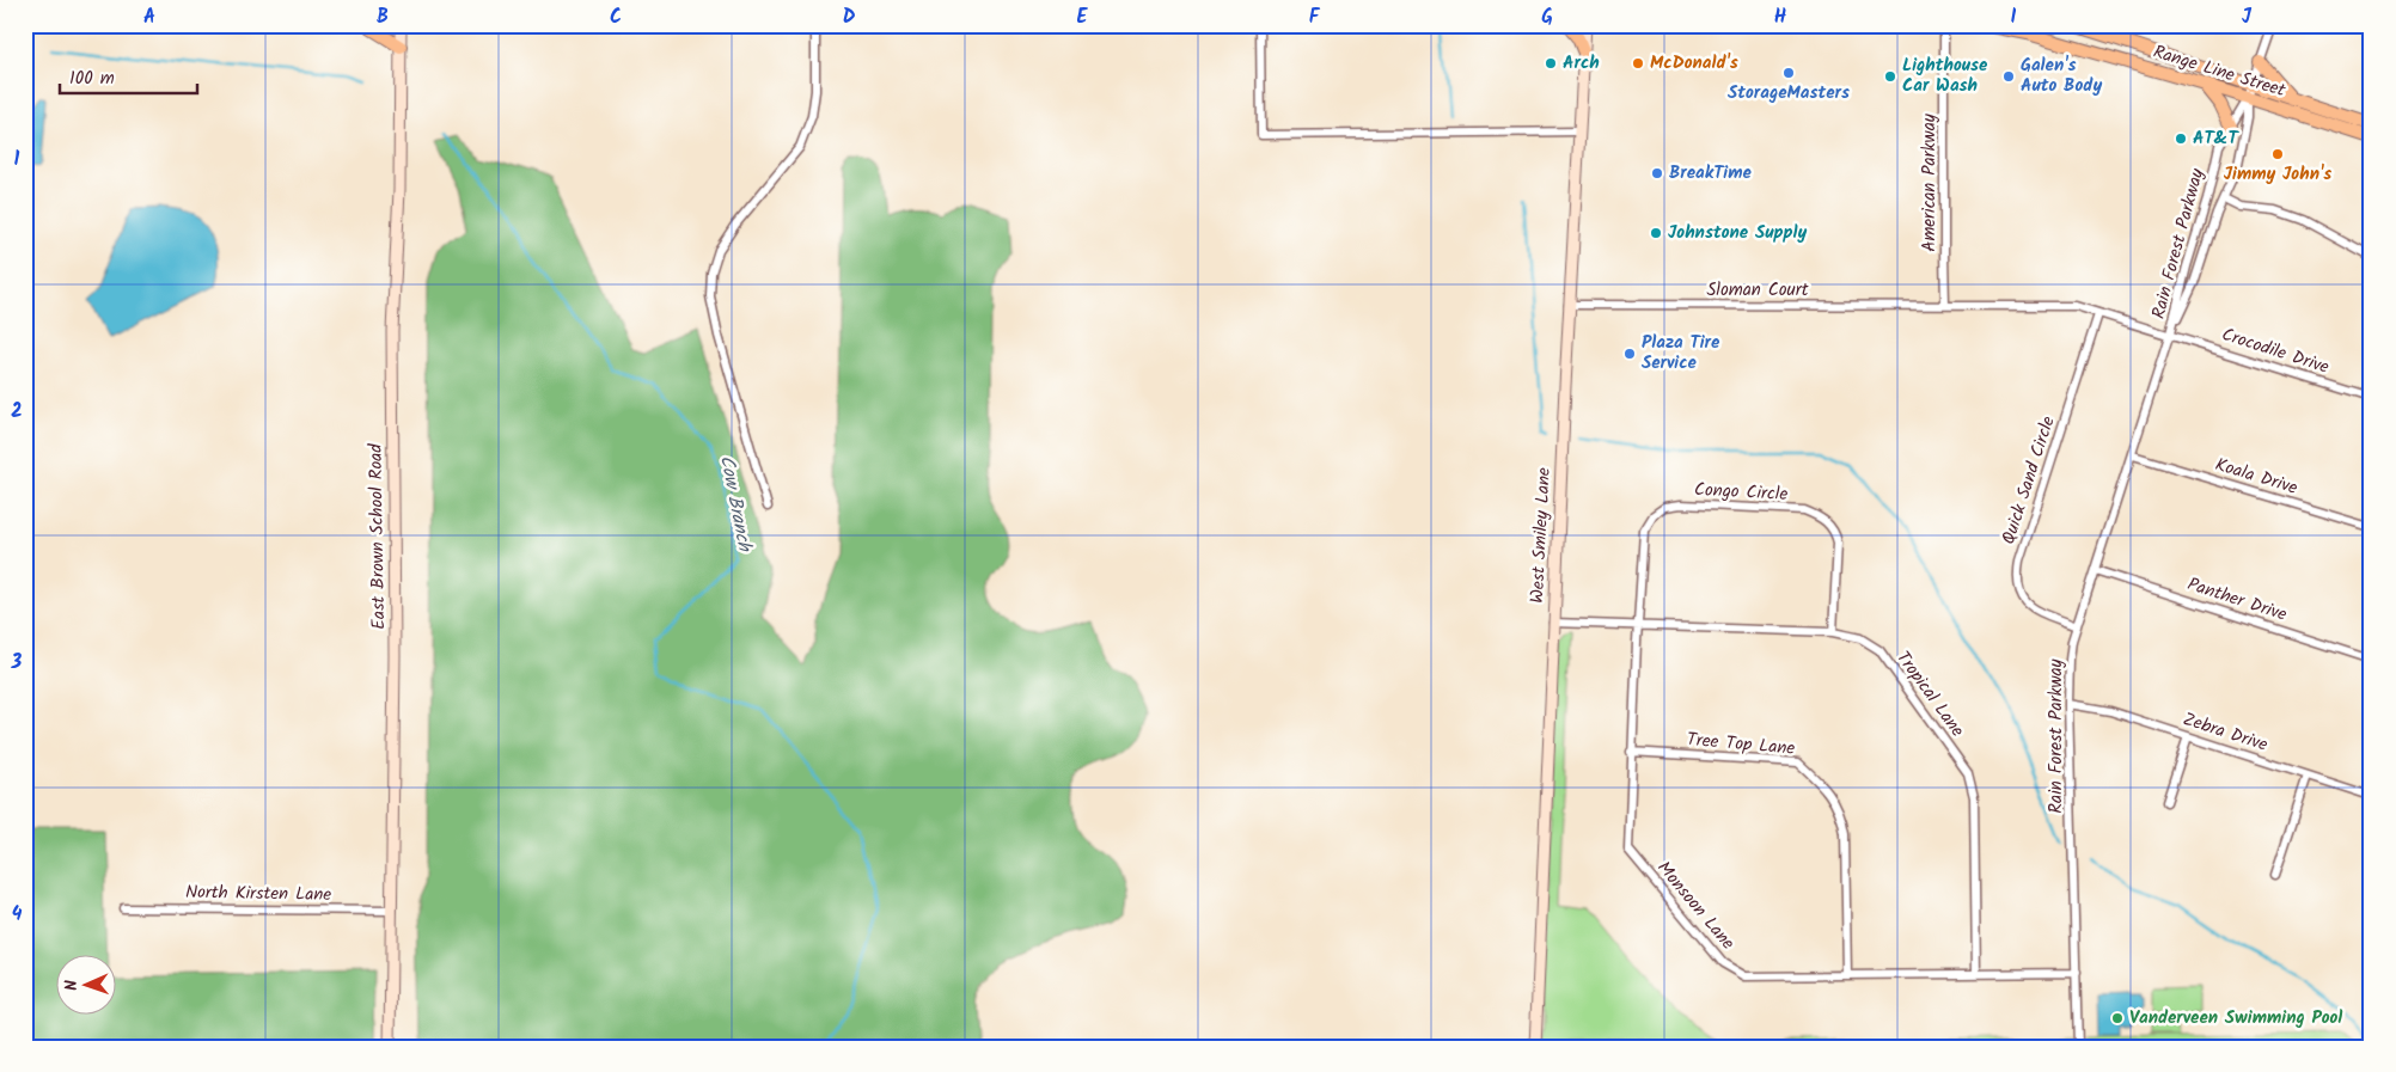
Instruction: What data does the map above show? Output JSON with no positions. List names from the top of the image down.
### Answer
{
  "streets": {
    "main road": ["Range Line Street"],
    "street": [
      "American Parkway",
      "Rain Forest Parkway",
      "Sloman Court",
      "Crocodile Drive",
      "Koala Drive",
      "Quick Sand Circle",
      "Congo Circle",
      "West Smiley Lane",
      "East Brown School Road",
      "Panther Drive",
      "Tropical Lane",
      "Zebra Drive",
      "Tree Top Lane",
      "North Kirsten Lane",
      "Monsoon Lane"
    ]
  },
  "crossings": [
    ["Range Line Street", "Rain Forest Parkway"],
    ["American Parkway", "Sloman Court"],
    ["Rain Forest Parkway", "Crocodile Drive"],
    ["Rain Forest Parkway", "Koala Drive"],
    ["Rain Forest Parkway", "Quick Sand Circle"],
    ["Rain Forest Parkway", "Panther Drive"],
    ["Rain Forest Parkway", "Zebra Drive"],
    ["Rain Forest Parkway", "Monsoon Lane"],
    ["Sloman Court", "Crocodile Drive"],
    ["Sloman Court", "Quick Sand Circle"],
    ["Sloman Court", "West Smiley Lane"],
    ["Crocodile Drive", "Quick Sand Circle"],
    ["Congo Circle", "Tropical Lane"],
    ["Congo Circle", "Monsoon Lane"],
    ["West Smiley Lane", "Tropical Lane"],
    ["East Brown School Road", "North Kirsten Lane"],
    ["Tropical Lane", "Monsoon Lane"],
    ["Tree Top Lane", "Monsoon Lane"]
  ],
  "water": ["Cow Branch"],
  "places": [
    "Arch",
    "McDonald's",
    "StorageMasters",
    "Lighthouse Car Wash",
    "Galen's Auto Body",
    "AT&T",
    "Jimmy John's",
    "BreakTime",
    "Johnstone Supply",
    "Plaza Tire Service",
    "Vanderveen Swimming Pool"
  ],
  "scale_bar": "100 m",
  "north": "left",
  "grid": {
    "columns": [
      "A",
      "B",
      "C",
      "D",
      "E",
      "F",
      "G",
      "H",
      "I",
      "J"
    ],
    "rows": [
      "1",
      "2",
      "3",
      "4"
    ]
  }
}
